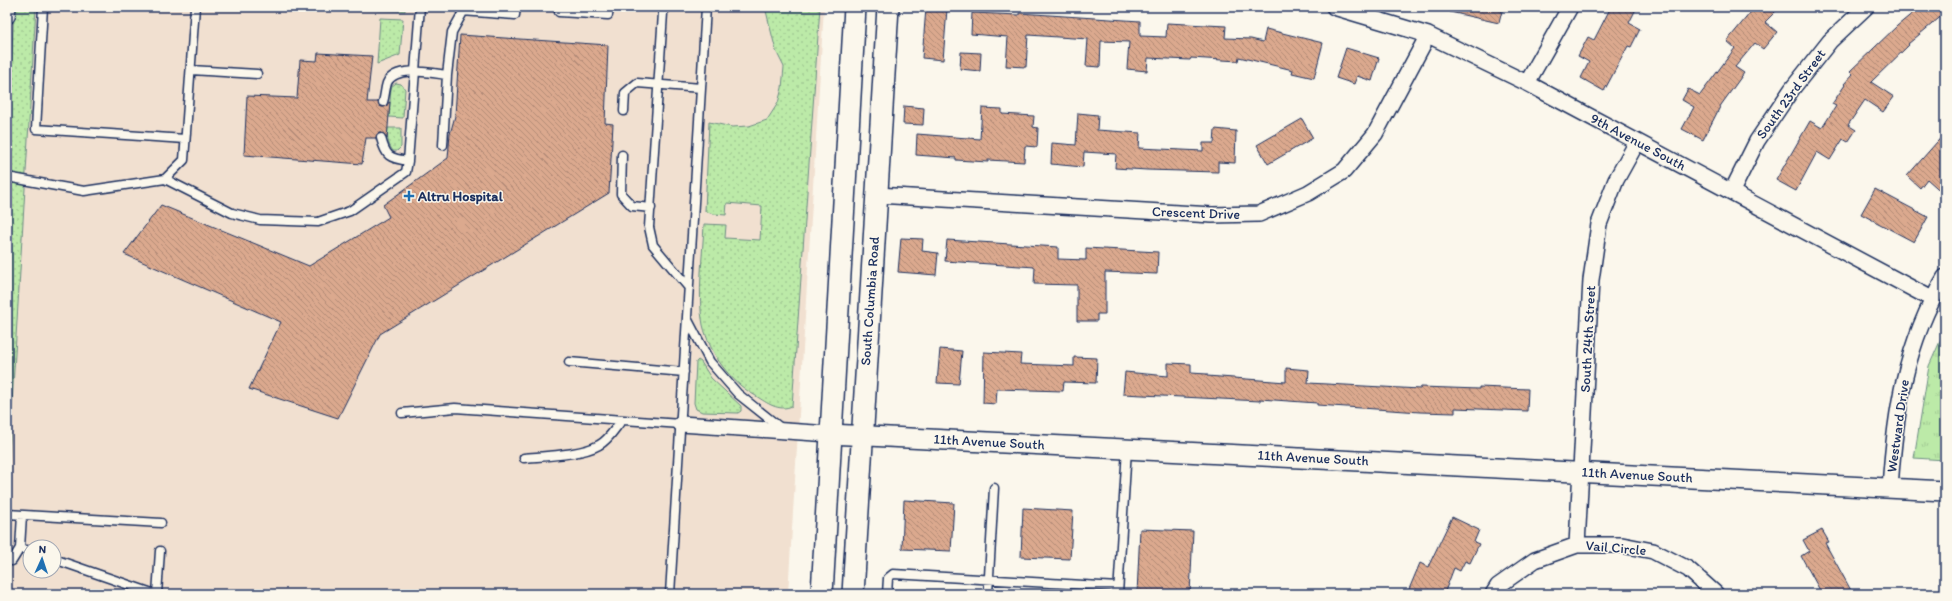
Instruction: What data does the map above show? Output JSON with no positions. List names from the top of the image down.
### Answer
{
  "streets": {
    "main road": ["South Columbia Road"],
    "street": [
      "South 23rd Street",
      "9th Avenue South",
      "Crescent Drive",
      "South 24th Street",
      "Westward Drive",
      "11th Avenue South",
      "Vail Circle"
    ]
  },
  "crossings": [
    ["South 23rd Street", "9th Avenue South"],
    ["9th Avenue South", "Crescent Drive"],
    ["9th Avenue South", "South 24th Street"],
    ["9th Avenue South", "Westward Drive"],
    ["Crescent Drive", "South Columbia Road"],
    ["South Columbia Road", "11th Avenue South"],
    ["South 24th Street", "11th Avenue South"],
    ["South 24th Street", "Vail Circle"],
    ["Westward Drive", "11th Avenue South"]
  ],
  "places": {
    "health": ["Altru Hospital"]
  },
  "north": "top"
}
